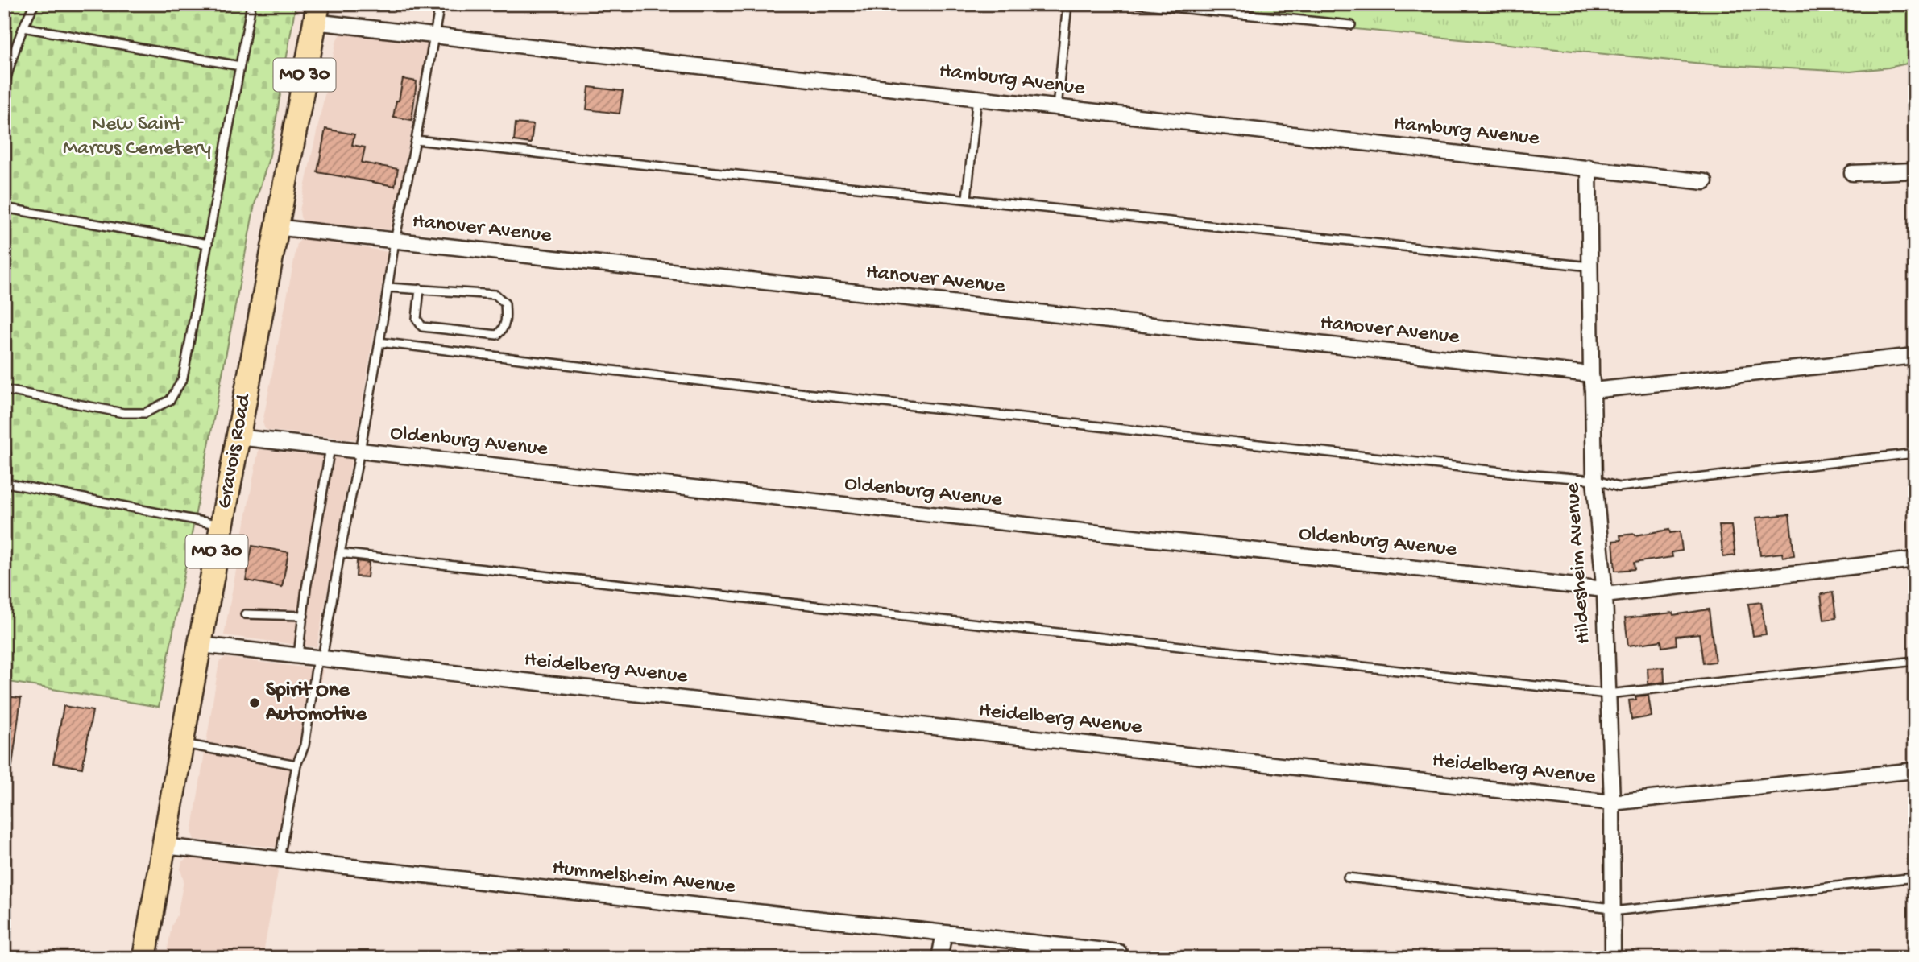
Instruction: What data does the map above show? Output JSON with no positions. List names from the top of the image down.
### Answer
{
  "streets": {
    "main road": ["MO 30", "Gravois Road"],
    "street": [
      "Hamburg Avenue",
      "Hanover Avenue",
      "Oldenburg Avenue",
      "Hildesheim Avenue",
      "Heidelberg Avenue",
      "Hummelsheim Avenue"
    ]
  },
  "crossings": [
    ["Hamburg Avenue", "Gravois Road"],
    ["Hamburg Avenue", "Hildesheim Avenue"],
    ["Hanover Avenue", "Gravois Road"],
    ["Hanover Avenue", "Hildesheim Avenue"],
    ["Oldenburg Avenue", "Gravois Road"],
    ["Oldenburg Avenue", "Hildesheim Avenue"],
    ["Gravois Road", "Heidelberg Avenue"],
    ["Gravois Road", "Hummelsheim Avenue"],
    ["Hildesheim Avenue", "Heidelberg Avenue"]
  ],
  "parks": ["New Saint Marcus Cemetery"],
  "places": ["Spirit One Automotive"]
}
